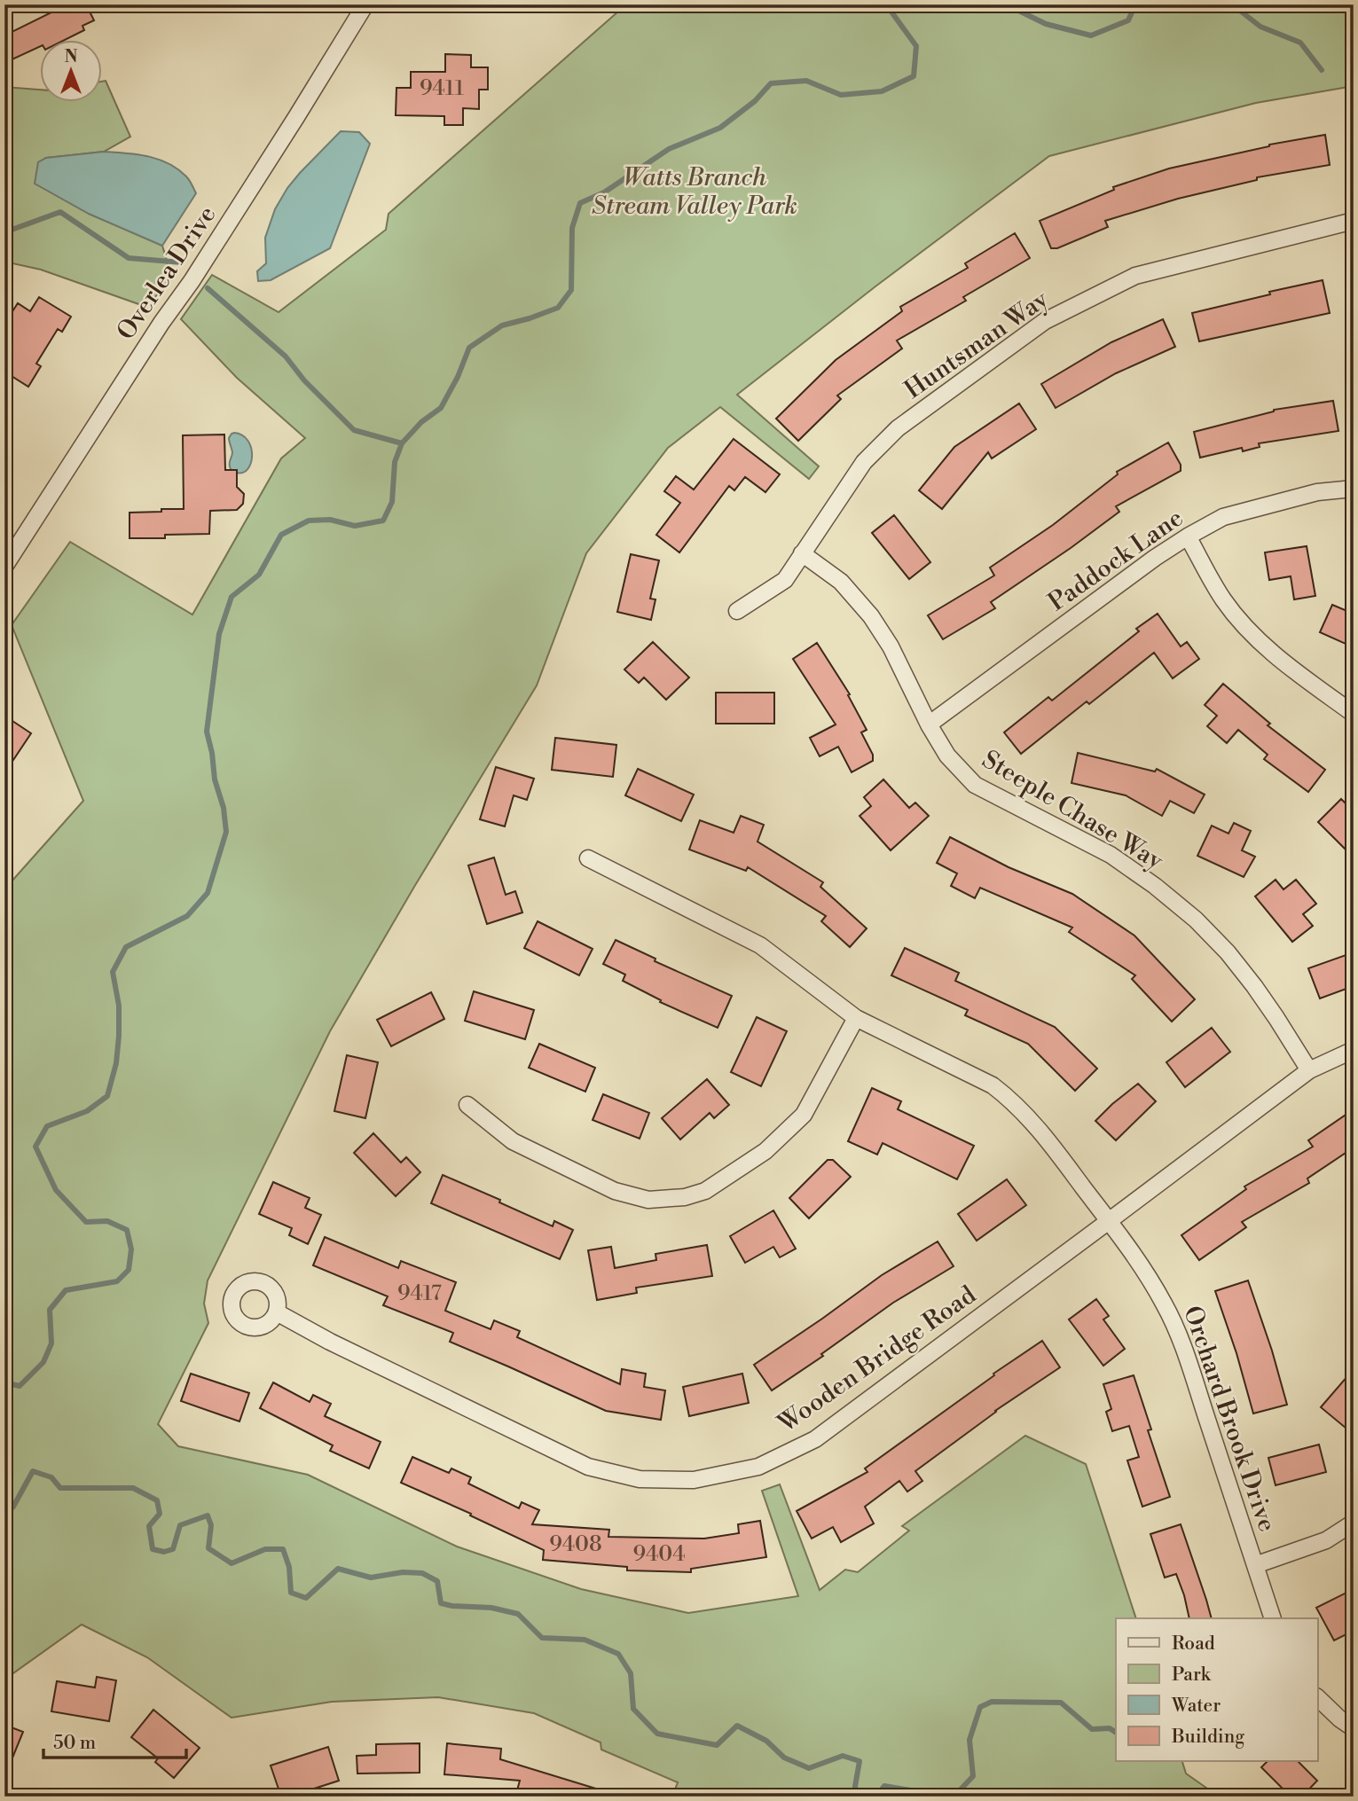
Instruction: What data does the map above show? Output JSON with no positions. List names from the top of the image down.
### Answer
{
  "streets": {
    "street": [
      "Overlea Drive",
      "Huntsman Way",
      "Paddock Lane",
      "Steeple Chase Way",
      "Wooden Bridge Road",
      "Orchard Brook Drive"
    ]
  },
  "crossings": [
    ["Huntsman Way", "Steeple Chase Way"],
    ["Paddock Lane", "Steeple Chase Way"],
    ["Steeple Chase Way", "Wooden Bridge Road"],
    ["Wooden Bridge Road", "Orchard Brook Drive"]
  ],
  "parks": ["Watts Branch Stream Valley Park"],
  "house_numbers": [
    "9411",
    "9417",
    "9408",
    "9404"
  ],
  "legend": [
    "Road",
    "Park",
    "Water",
    "Building"
  ],
  "scale_bar": "50 m",
  "north": "top"
}
